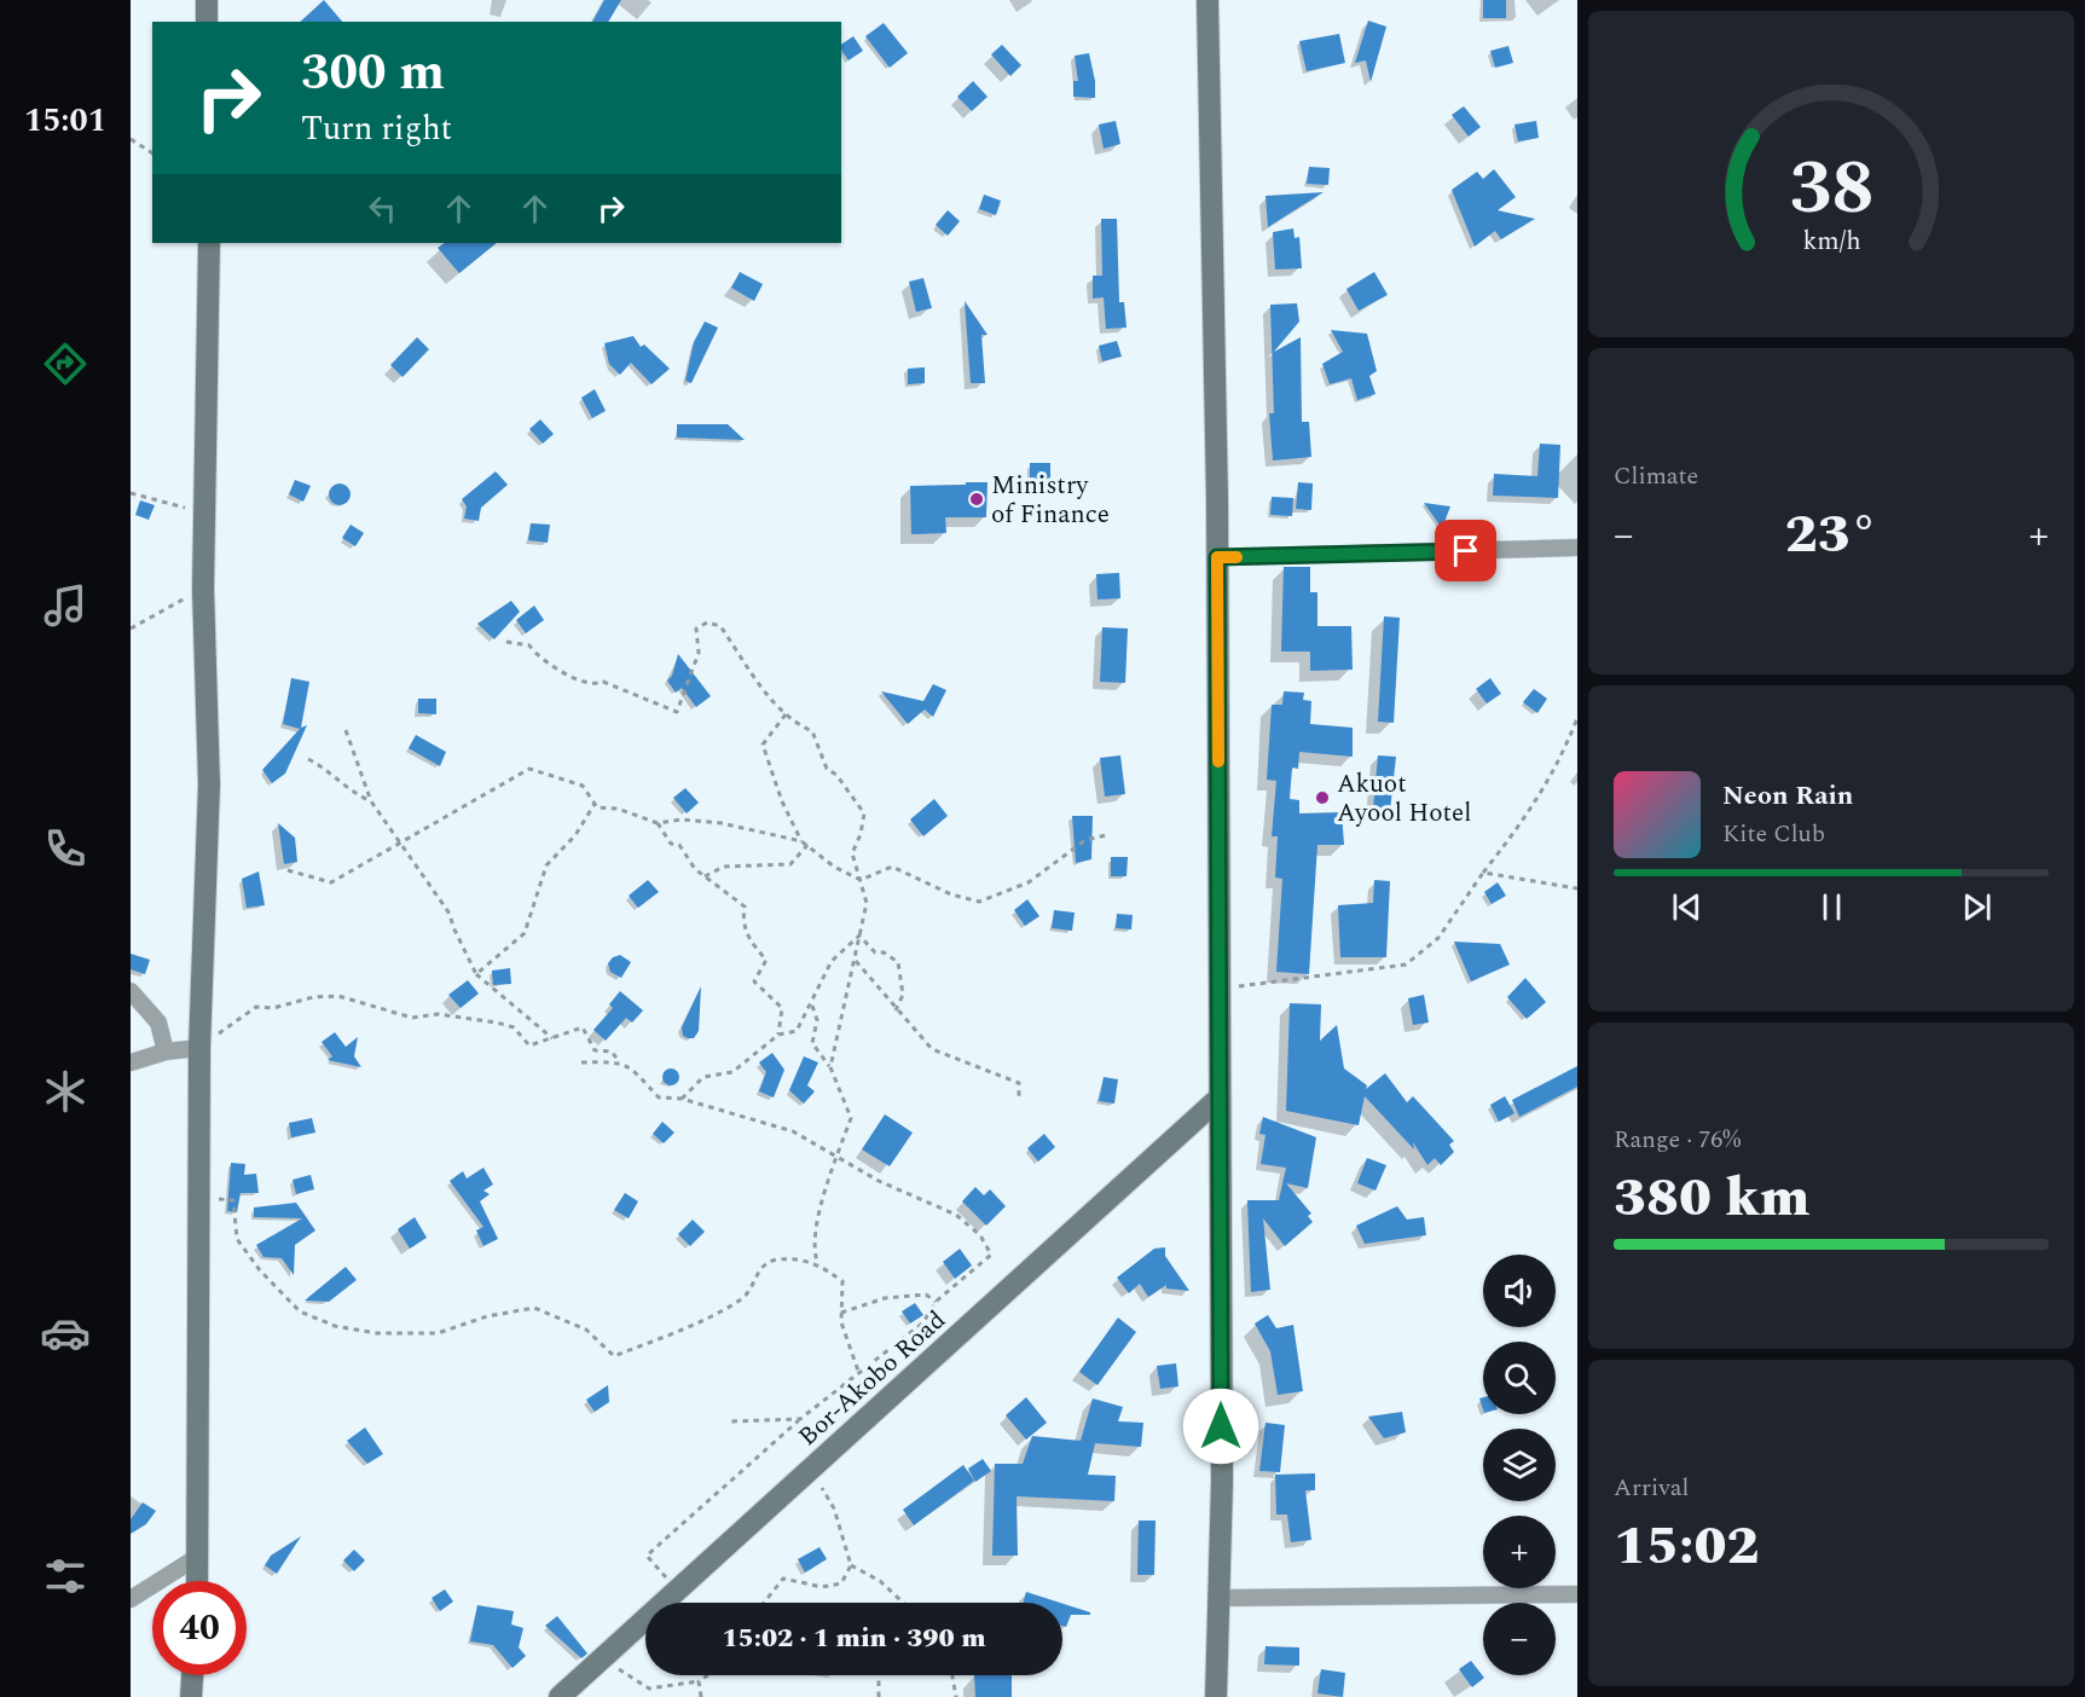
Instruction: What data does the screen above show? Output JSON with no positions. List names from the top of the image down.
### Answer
{
  "streets": {
    "street": ["Bor-Akobo Road"]
  },
  "places": ["Ministry of Finance", "Akuot Ayool Hotel"],
  "page": {
    "tabs": "15:01",
    "turn": ["300 m", "Turn right"],
    "tile": [
      "Climate",
      ["Range · 76%", "380 km"],
      ["Arrival", "15:02"]
    ],
    "heat": ["−", "23°", "+"],
    "song": ["Neon Rain", "Kite Club"],
    "map_buttons": ["+", "−"],
    "limit": "40",
    "trip": "15:02 · 1 min · 390 m",
    "gauge": ["38", "km/h"]
  }
}
